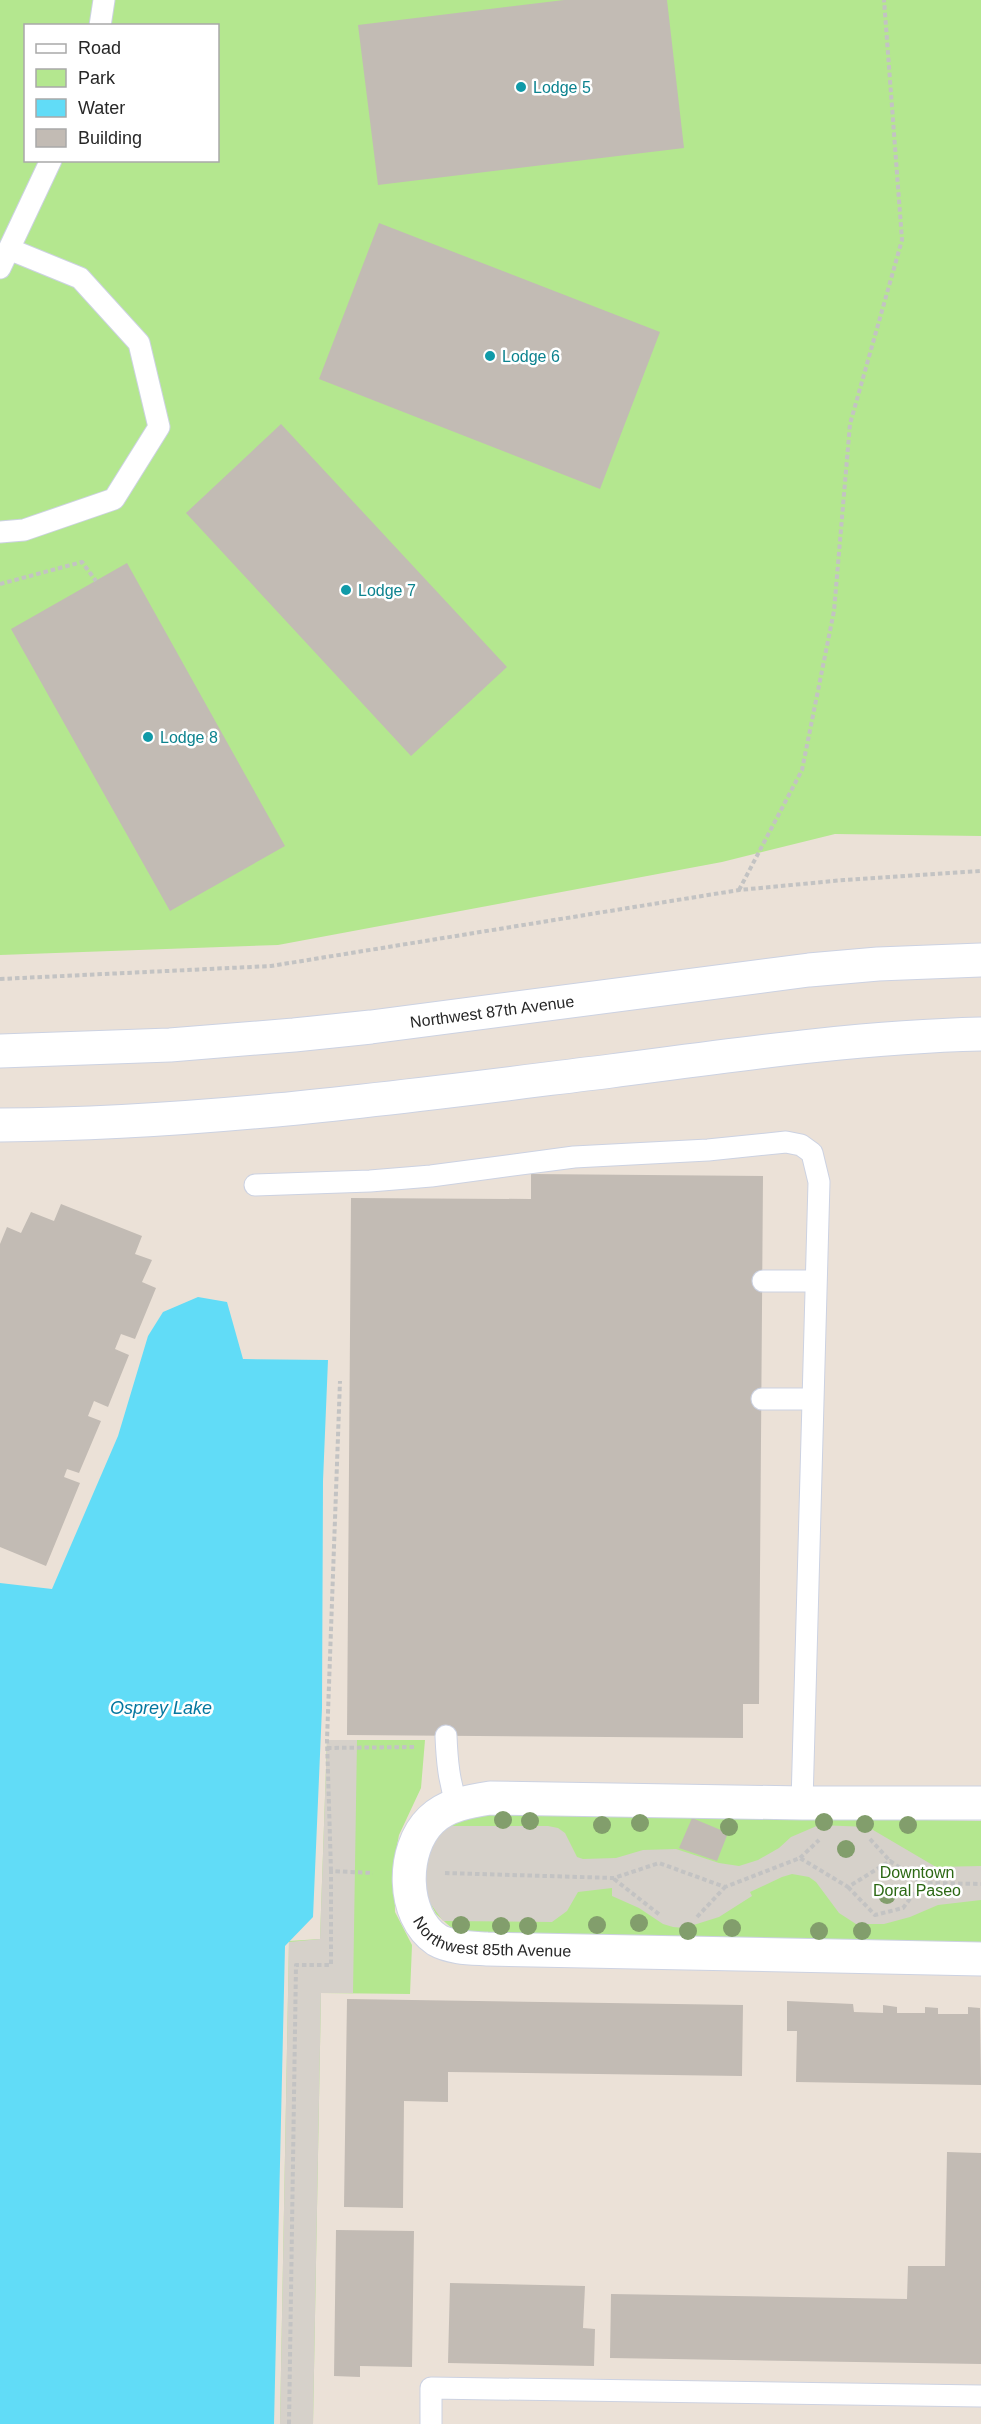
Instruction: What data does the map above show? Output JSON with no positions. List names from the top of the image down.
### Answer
{
  "streets": {
    "main road": ["Northwest 87th Avenue", "Northwest 85th Avenue"]
  },
  "water": ["Osprey Lake"],
  "parks": ["Downtown Doral Paseo"],
  "places": [
    "Lodge 5",
    "Lodge 6",
    "Lodge 7",
    "Lodge 8"
  ],
  "legend": [
    "Road",
    "Park",
    "Water",
    "Building"
  ]
}
